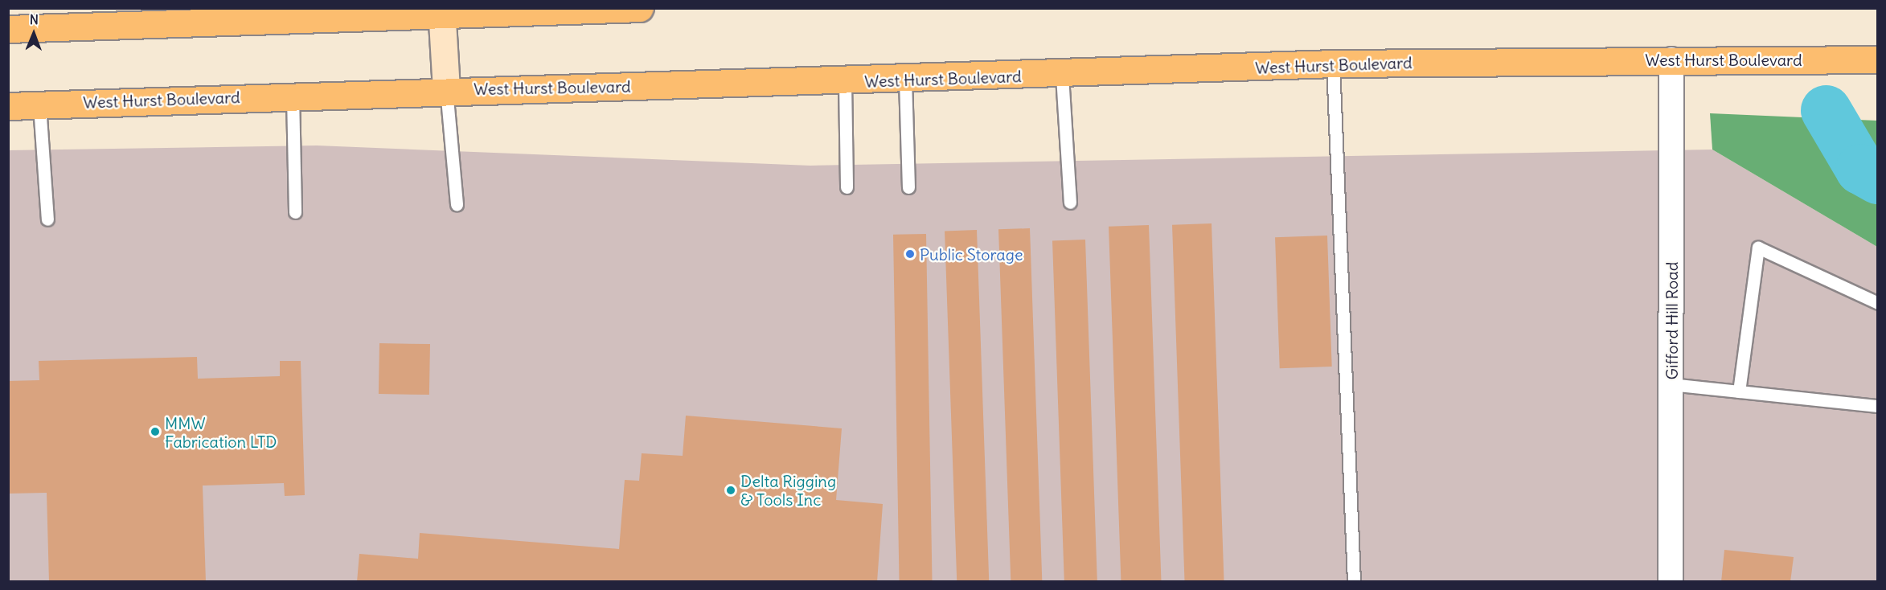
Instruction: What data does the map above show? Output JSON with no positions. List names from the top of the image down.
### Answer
{
  "streets": {
    "main road": ["West Hurst Boulevard"],
    "street": ["Gifford Hill Road"]
  },
  "crossings": [
    ["West Hurst Boulevard", "Gifford Hill Road"]
  ],
  "places": ["Public Storage", "MMW Fabrication LTD", "Delta Rigging & Tools Inc"],
  "north": "top"
}
